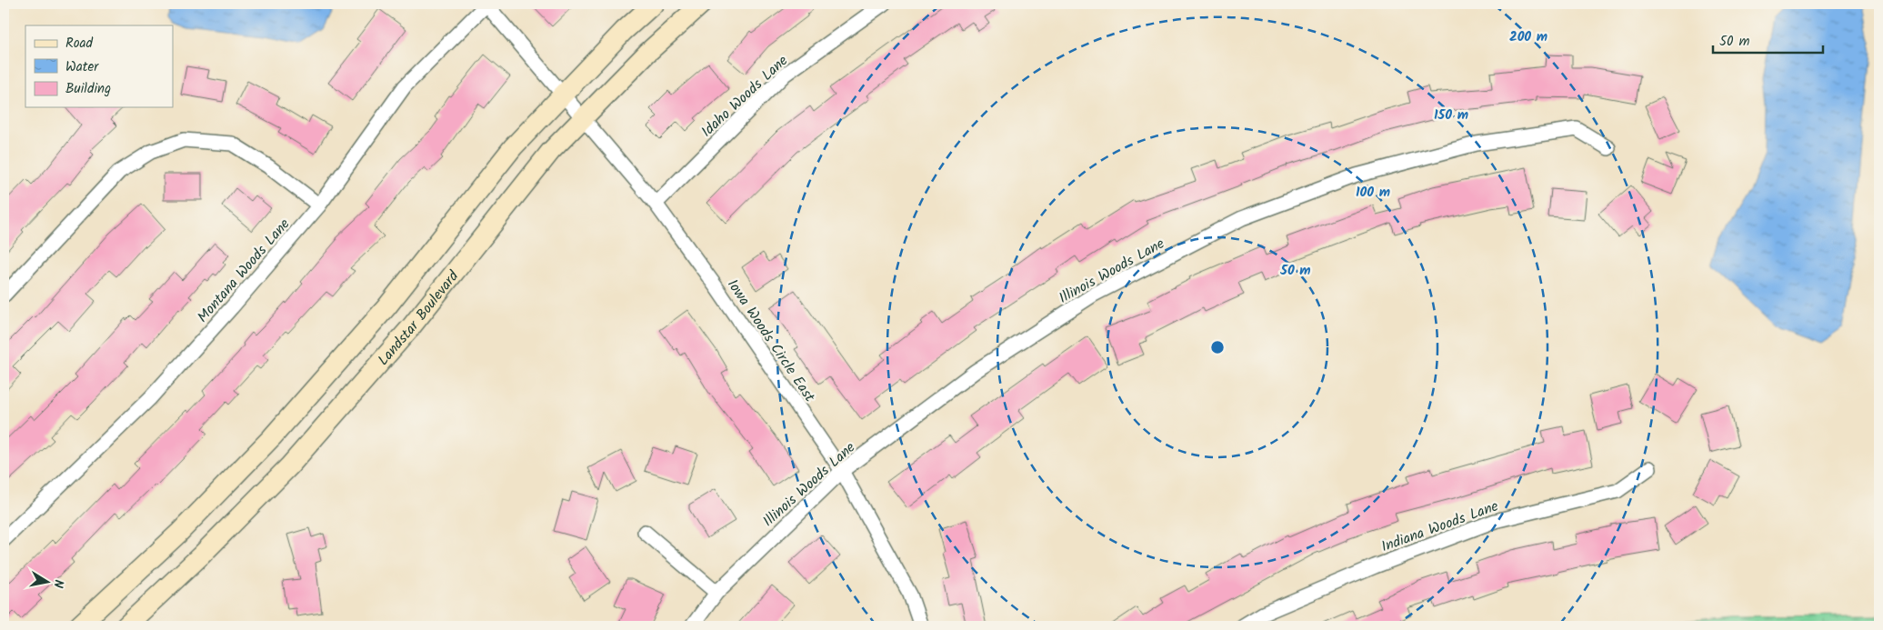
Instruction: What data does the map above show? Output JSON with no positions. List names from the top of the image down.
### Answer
{
  "streets": {
    "street": [
      "Idaho Woods Lane",
      "Montana Woods Lane",
      "Illinois Woods Lane",
      "Landstar Boulevard",
      "Iowa Woods Circle East",
      "Indiana Woods Lane"
    ]
  },
  "crossings": [
    ["Idaho Woods Lane", "Iowa Woods Circle East"],
    ["Montana Woods Lane", "Iowa Woods Circle East"],
    ["Illinois Woods Lane", "Iowa Woods Circle East"],
    ["Landstar Boulevard", "Iowa Woods Circle East"]
  ],
  "legend": ["Road", "Water", "Building"],
  "scale_bar": "50 m",
  "north": "right",
  "rings": [
    "200 m",
    "150 m",
    "100 m",
    "50 m"
  ]
}
